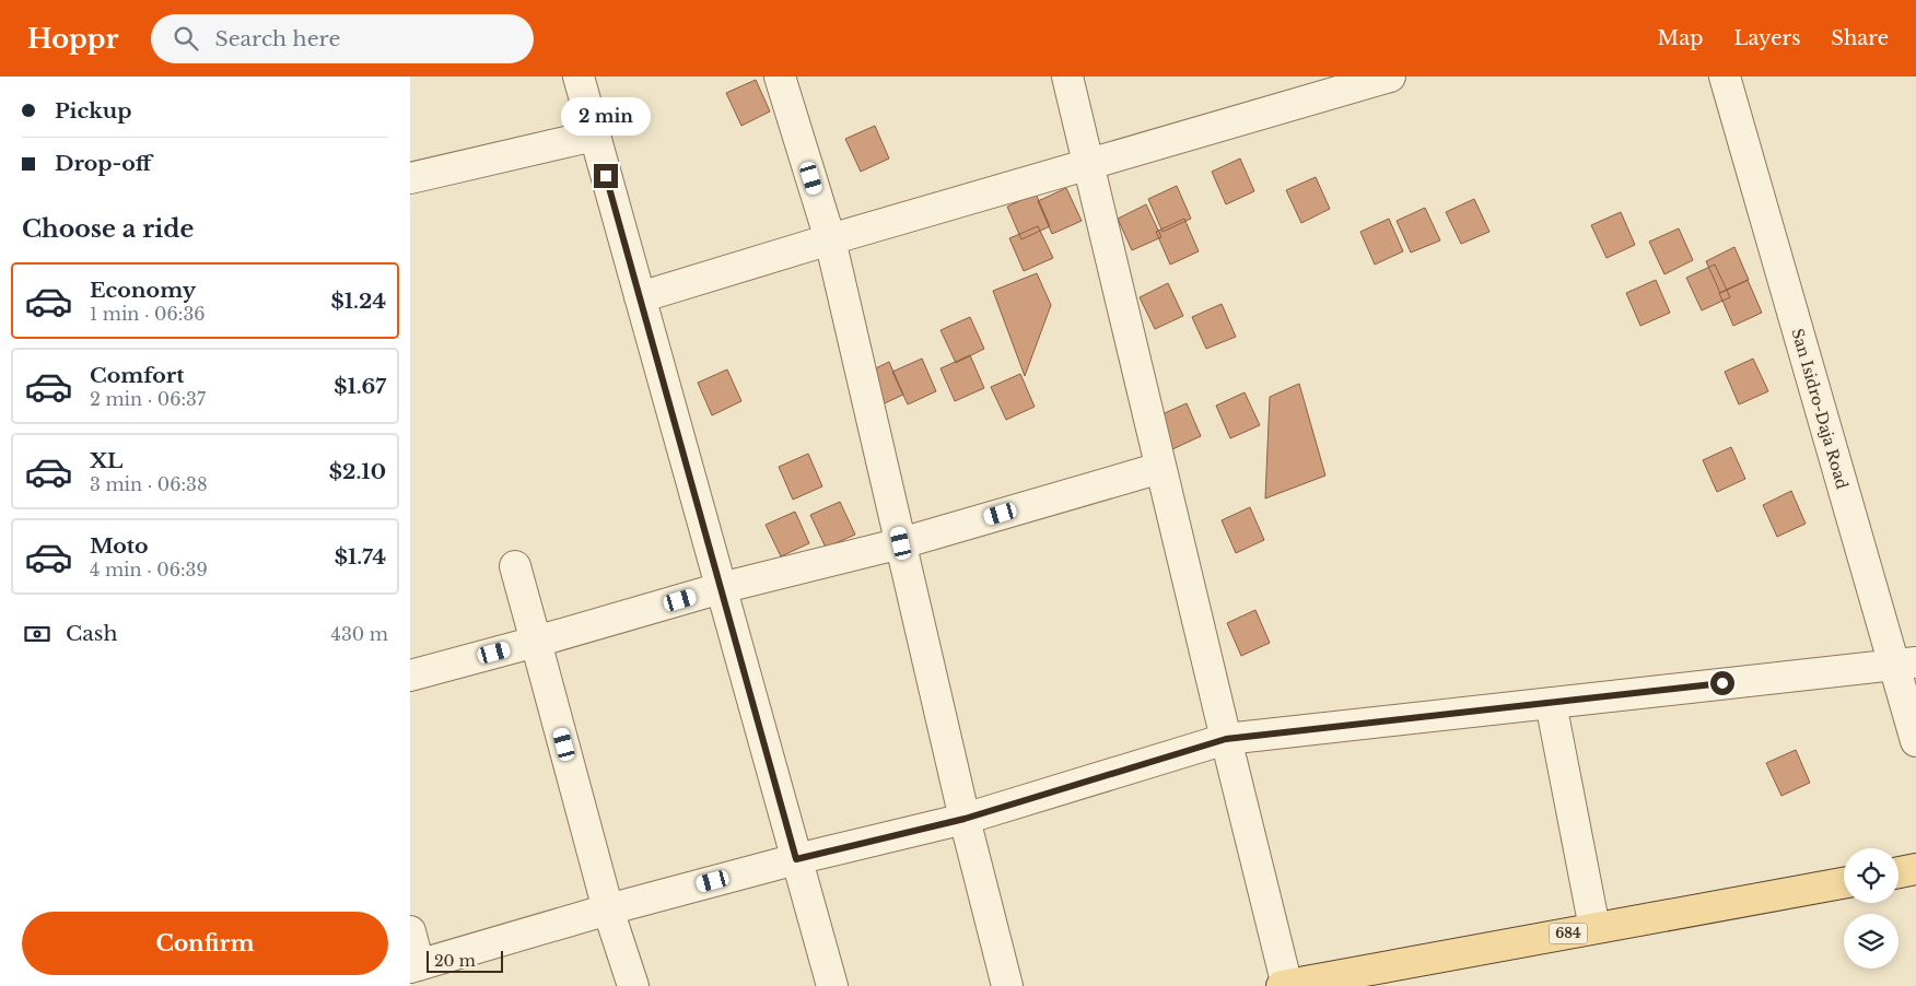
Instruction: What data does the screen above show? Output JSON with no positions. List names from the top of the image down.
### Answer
{
  "streets": {
    "main road": ["684"],
    "street": ["San Isidro-Daja Road"]
  },
  "scale_bar": "20 m",
  "page": {
    "header": "Hoppr",
    "search": "Search here",
    "nav": ["Map", "Layers", "Share"],
    "banner": ["Pickup", "Drop-off"],
    "bubble": "2 min",
    "heading": "Choose a ride",
    "list": [
      {
        "name": "Economy",
        "note": "1 min · 06:36",
        "value": "$1.24"
      },
      {
        "name": "Comfort",
        "note": "2 min · 06:37",
        "value": "$1.67"
      },
      {
        "name": "XL",
        "note": "3 min · 06:38",
        "value": "$2.10"
      },
      {
        "name": "Moto",
        "note": "4 min · 06:39",
        "value": "$1.74"
      }
    ],
    "pay": ["Cash", "430 m"],
    "buttons": "Confirm",
    "scale": "20 m"
  }
}
